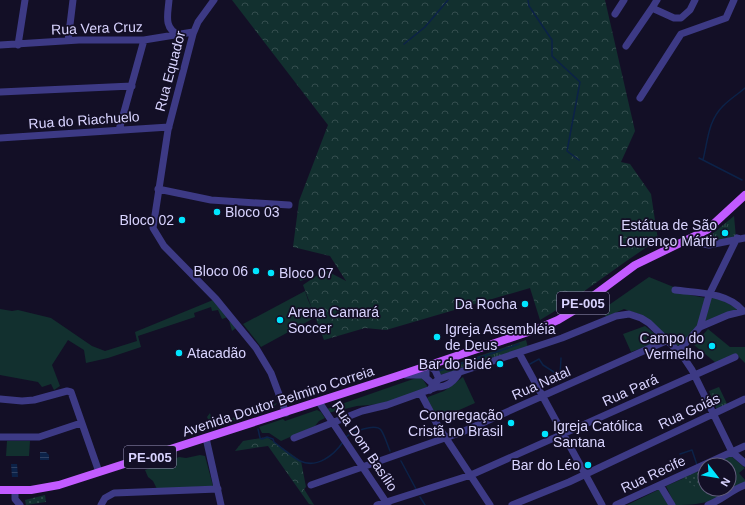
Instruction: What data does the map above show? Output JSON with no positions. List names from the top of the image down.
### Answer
{
  "streets": {
    "main road": ["PE-005", "Avenida Doutor Belmino Correia"],
    "street": [
      "Rua Vera Cruz",
      "Rua Equador",
      "Rua do Riachuelo",
      "Rua Natal",
      "Rua Pará",
      "Rua Goiás",
      "Rua Dom Basílio",
      "Rua Recife"
    ]
  },
  "crossings": [
    ["Rua Vera Cruz", "Rua Equador"],
    ["Rua Equador", "Rua do Riachuelo"],
    ["Rua Equador", "Avenida Doutor Belmino Correia"],
    ["PE-005", "Avenida Doutor Belmino Correia"],
    ["Rua Natal", "Rua Dom Basílio"],
    ["Rua Pará", "Rua Dom Basílio"],
    ["Avenida Doutor Belmino Correia", "Rua Dom Basílio"]
  ],
  "places": [
    "Bloco 03",
    "Bloco 02",
    "Estátua de São Lourenço Mártir",
    "Bloco 06",
    "Bloco 07",
    "Da Rocha",
    "Arena Camará Soccer",
    "Igreja Assembléia de Deus",
    "Campo do Vermelho",
    "Atacadão",
    "Bar do Bidé",
    "Congregação Cristã no Brasil",
    "Igreja Católica Santana",
    "Bar do Léo"
  ],
  "north": "bottom right"
}
